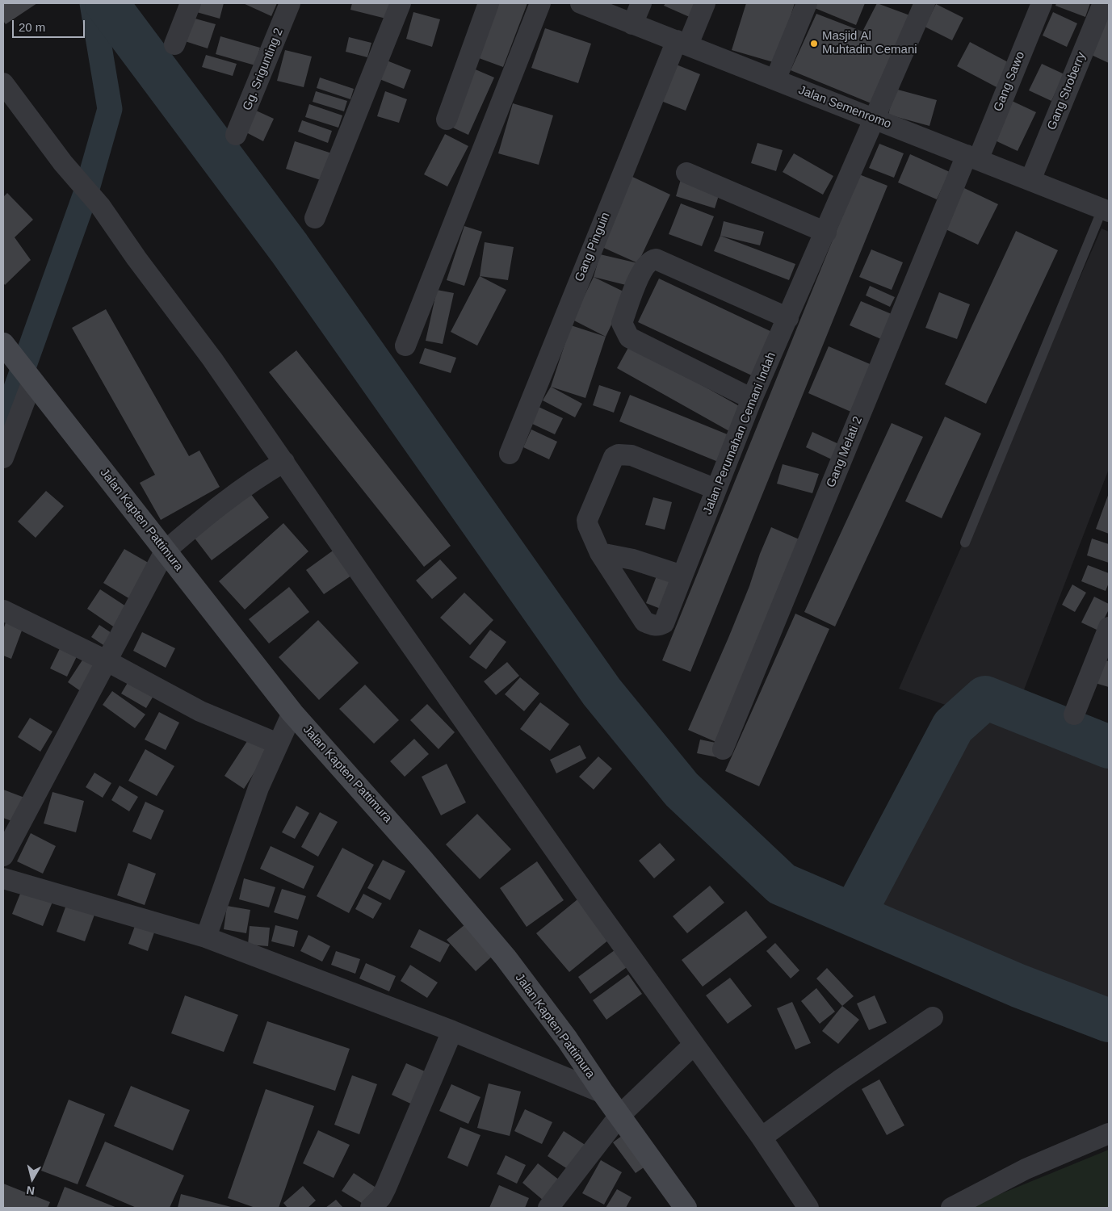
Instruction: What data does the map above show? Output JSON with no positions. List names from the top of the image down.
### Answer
{
  "streets": {
    "main road": ["Jalan Kapten Pattimura"],
    "street": [
      "Gg. Srigunting 2",
      "Gang Sawo",
      "Gang Stroberry",
      "Jalan Semenromo",
      "Gang Pinguin",
      "Jalan Perumahan Cemani Indah",
      "Gang Melati 2"
    ]
  },
  "crossings": [
    ["Gang Sawo", "Jalan Semenromo"],
    ["Gang Sawo", "Gang Melati 2"],
    ["Gang Stroberry", "Jalan Semenromo"],
    ["Jalan Semenromo", "Gang Pinguin"],
    ["Jalan Semenromo", "Jalan Perumahan Cemani Indah"],
    ["Jalan Semenromo", "Gang Melati 2"]
  ],
  "places": ["Masjid Al Muhtadin Cemani"],
  "scale_bar": "20 m",
  "north": "bottom"
}
